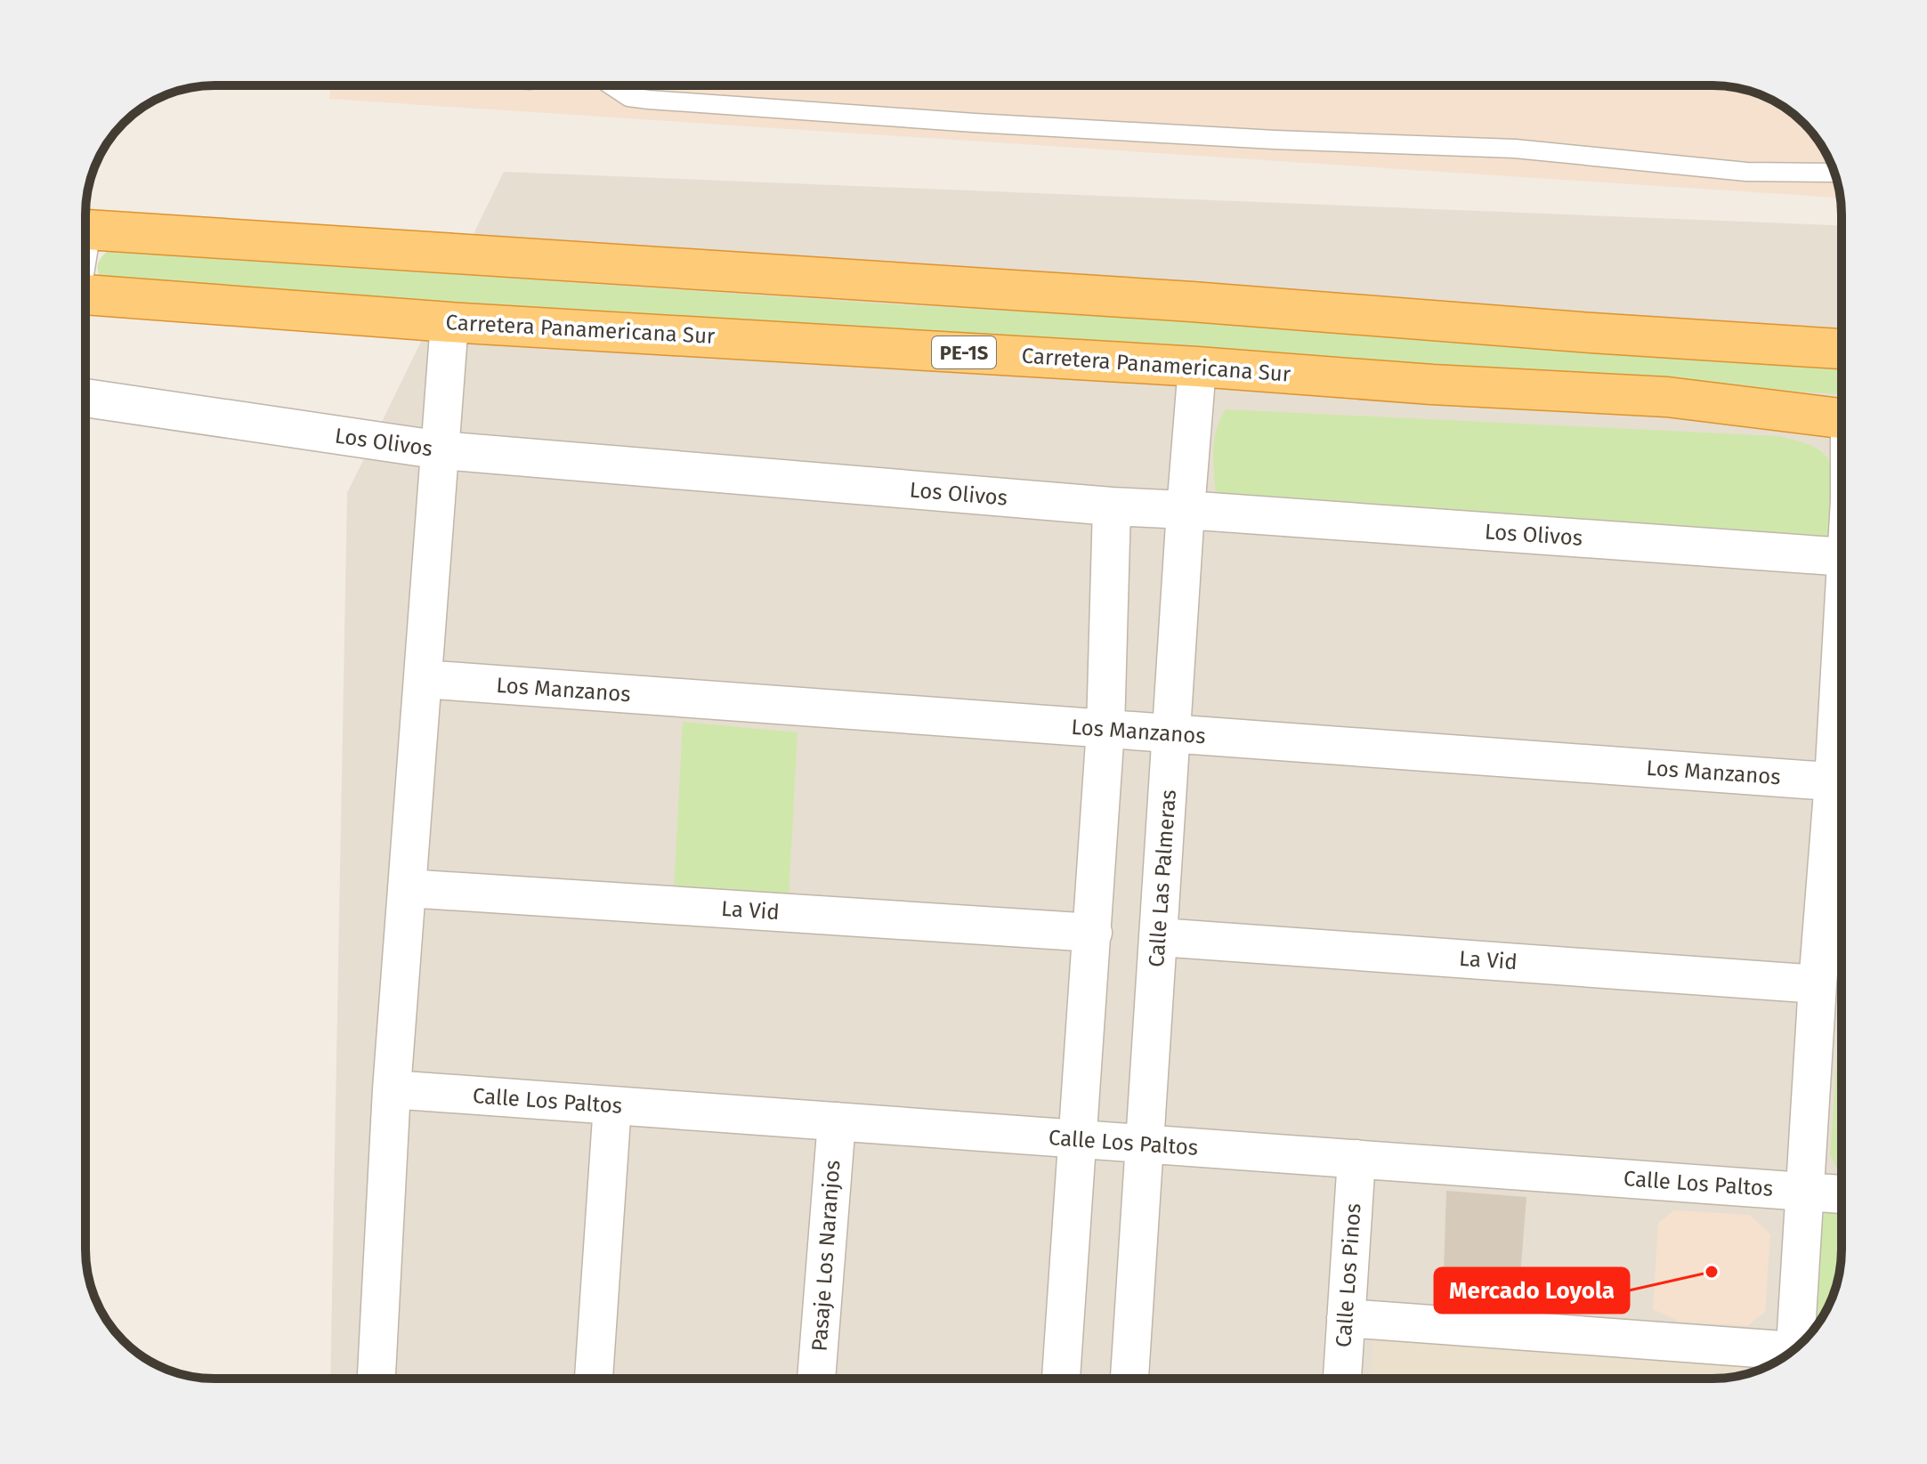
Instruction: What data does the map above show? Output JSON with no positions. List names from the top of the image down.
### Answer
{
  "streets": {
    "highway": ["Carretera Panamericana Sur", "PE-1S"],
    "street": [
      "Los Olivos",
      "Los Manzanos",
      "Calle Las Palmeras",
      "La Vid",
      "Calle Los Paltos",
      "Pasaje Los Naranjos",
      "Calle Los Pinos"
    ]
  },
  "crossings": [
    ["Carretera Panamericana Sur", "Calle Las Palmeras"],
    ["Los Olivos", "Calle Las Palmeras"],
    ["Los Manzanos", "Calle Las Palmeras"],
    ["Calle Las Palmeras", "La Vid"],
    ["Calle Las Palmeras", "Calle Los Paltos"],
    ["Calle Los Paltos", "Pasaje Los Naranjos"],
    ["Calle Los Paltos", "Calle Los Pinos"]
  ],
  "places": ["Mercado Loyola"]
}
